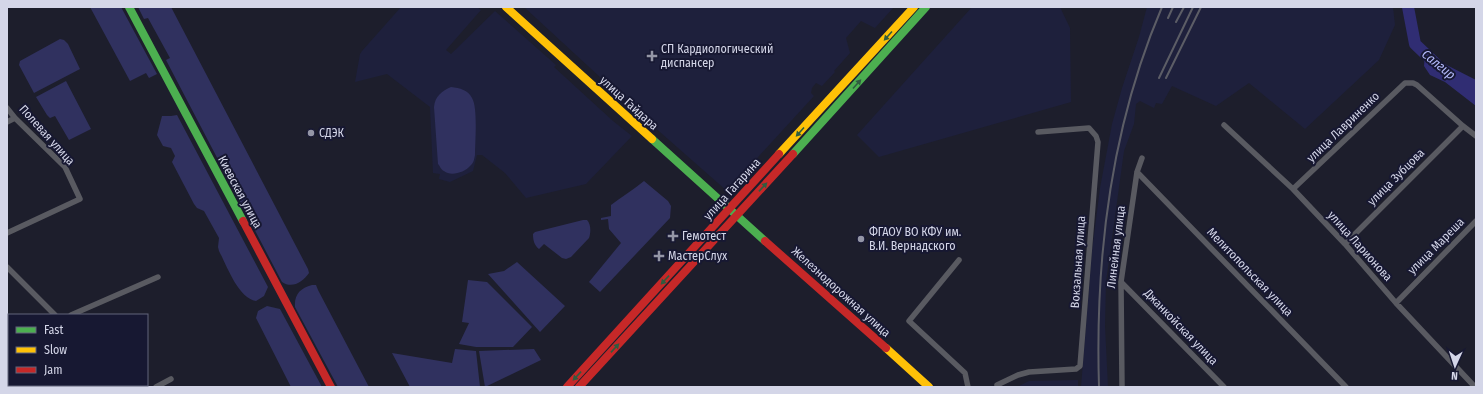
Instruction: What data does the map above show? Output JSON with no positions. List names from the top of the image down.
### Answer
{
  "streets": {
    "main road": [
      "улица Гайдара",
      "улица Гагарина",
      "Киевская улица",
      "Железнодорожная улица"
    ],
    "street": [
      "улица Лавриненко",
      "Полевая улица",
      "улица Зубцова",
      "улица Ларионова",
      "улица Мареша",
      "Линейная улица",
      "Вокзальная улица",
      "Мелитопольская улица",
      "Джанкойская улица"
    ]
  },
  "crossings": [
    ["улица Гайдара", "улица Гагарина"],
    ["улица Гайдара", "Железнодорожная улица"],
    ["улица Лавриненко", "улица Зубцова"],
    ["улица Лавриненко", "улица Ларионова"],
    ["улица Зубцова", "улица Ларионова"],
    ["улица Гагарина", "Железнодорожная улица"],
    ["улица Ларионова", "улица Мареша"],
    ["Линейная улица", "Мелитопольская улица"],
    ["Линейная улица", "Джанкойская улица"]
  ],
  "water": ["Салгир"],
  "places": {
    "health": ["СП Кардиологический диспансер", "Гемотест", "МастерСлух"],
    "other": ["СДЭК", "ФГАОУ ВО КФУ им. В.И. Вернадского"]
  },
  "legend": ["Fast", "Slow", "Jam"],
  "north": "bottom"
}
